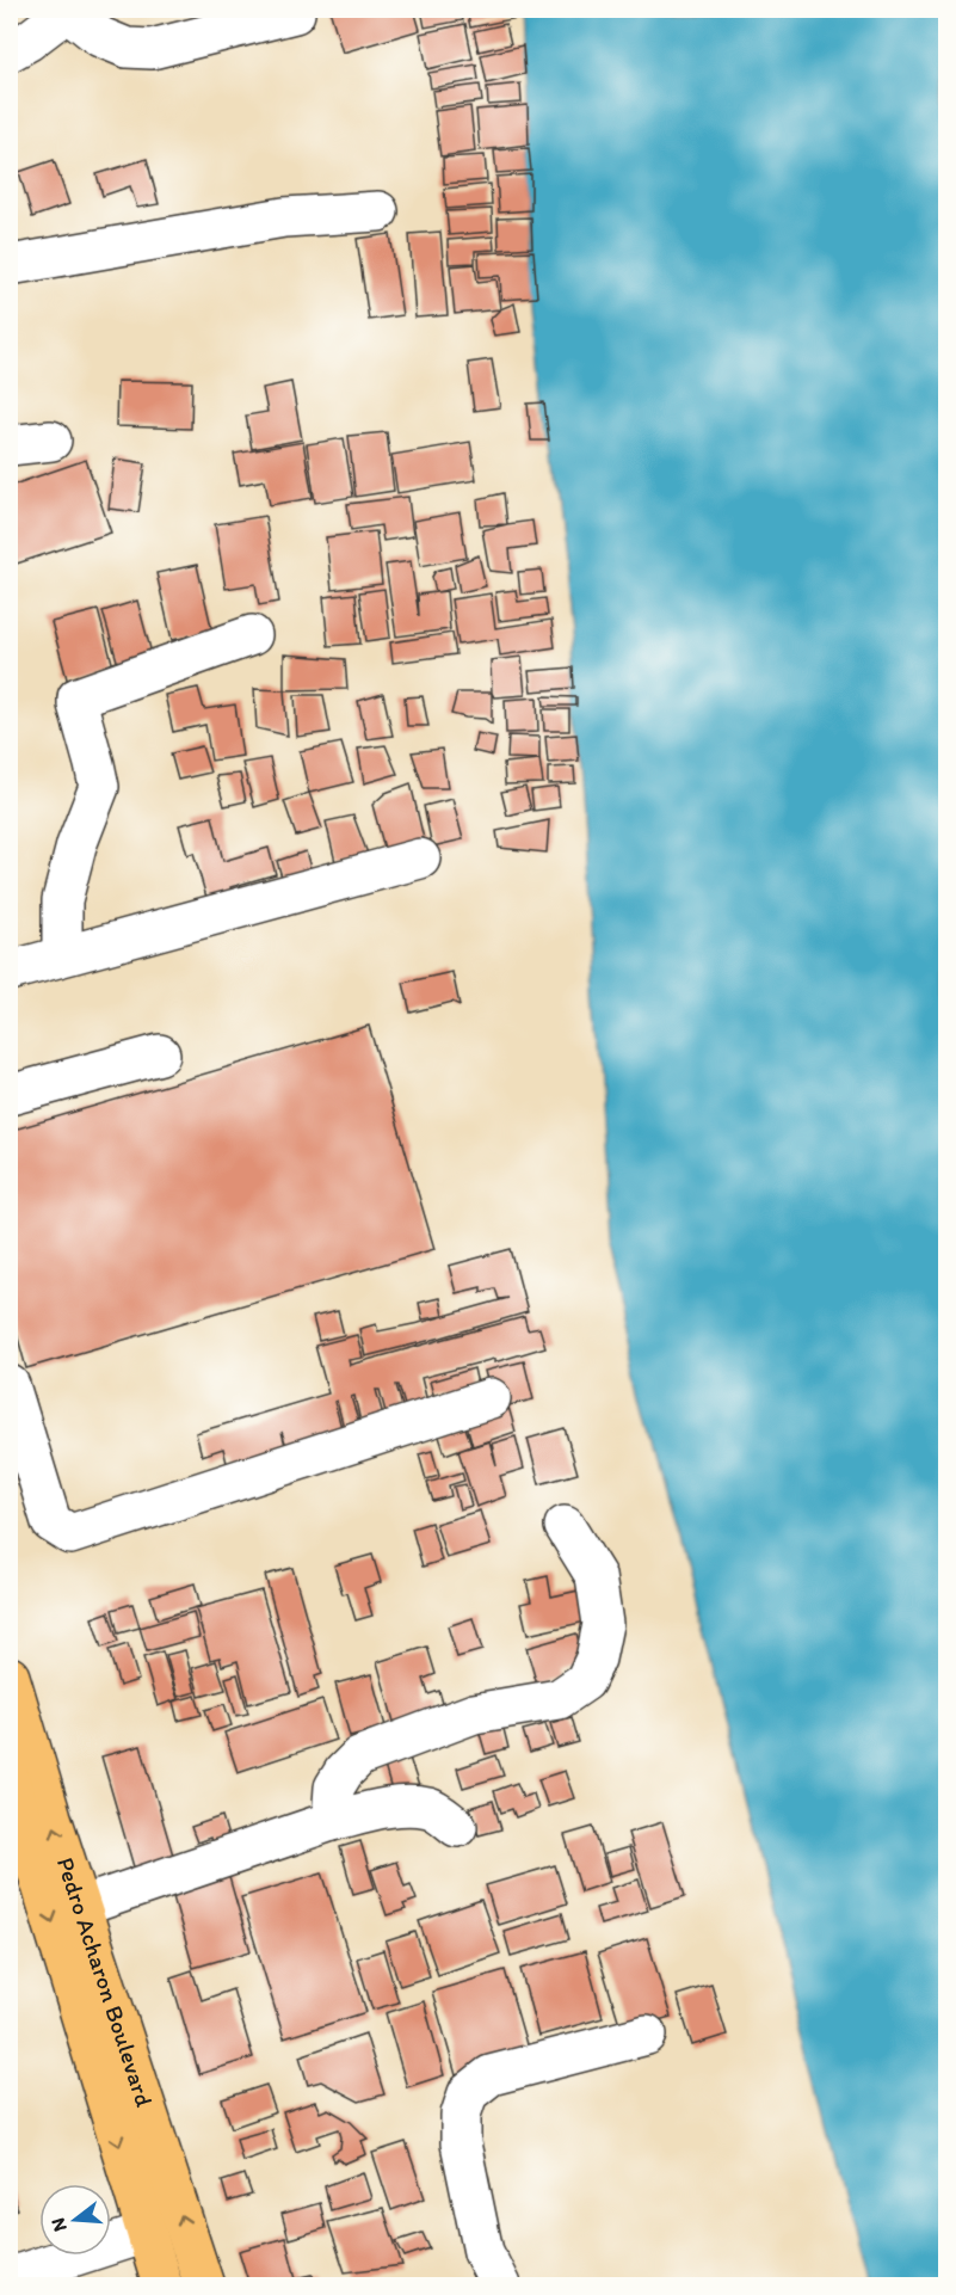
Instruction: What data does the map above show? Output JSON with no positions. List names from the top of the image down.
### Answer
{
  "streets": {
    "main road": ["Pedro Acharon Boulevard"]
  },
  "north": "left"
}
